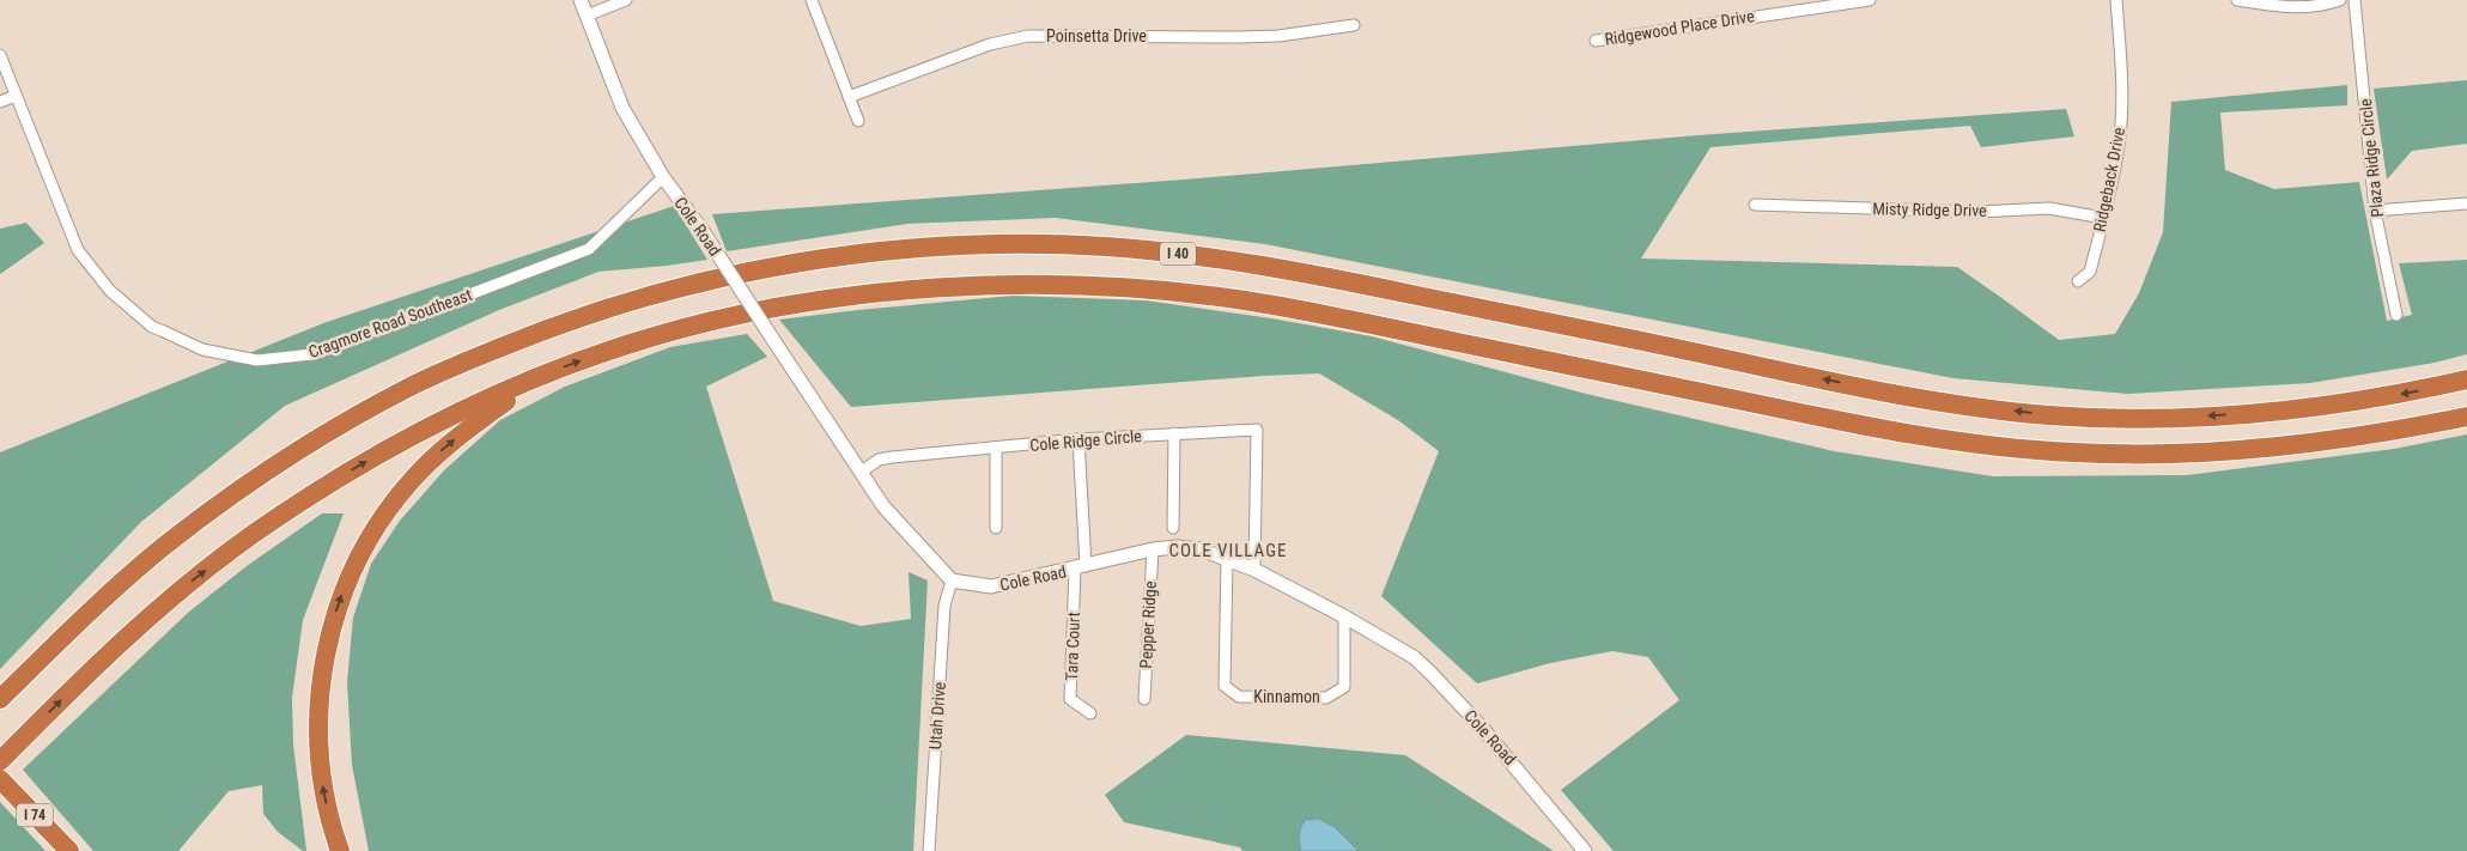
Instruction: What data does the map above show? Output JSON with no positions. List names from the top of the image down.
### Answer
{
  "streets": {
    "highway": ["I 40", "I 74"],
    "street": [
      "Ridgewood Place Drive",
      "Poinsetta Drive",
      "Plaza Ridge Circle",
      "Ridgeback Drive",
      "Misty Ridge Drive",
      "Cole Road",
      "Cragmore Road Southeast",
      "Cole Ridge Circle",
      "Pepper Ridge",
      "Tara Court",
      "Kinnamon",
      "Utah Drive"
    ]
  },
  "crossings": [
    ["Ridgeback Drive", "Misty Ridge Drive"],
    ["Cole Road", "Cragmore Road Southeast"],
    ["Cole Road", "Cole Ridge Circle"],
    ["Cole Road", "Pepper Ridge"],
    ["Cole Road", "Tara Court"],
    ["Cole Road", "Kinnamon"],
    ["Cole Road", "Utah Drive"]
  ],
  "districts": ["COLE VILLAGE"]
}
